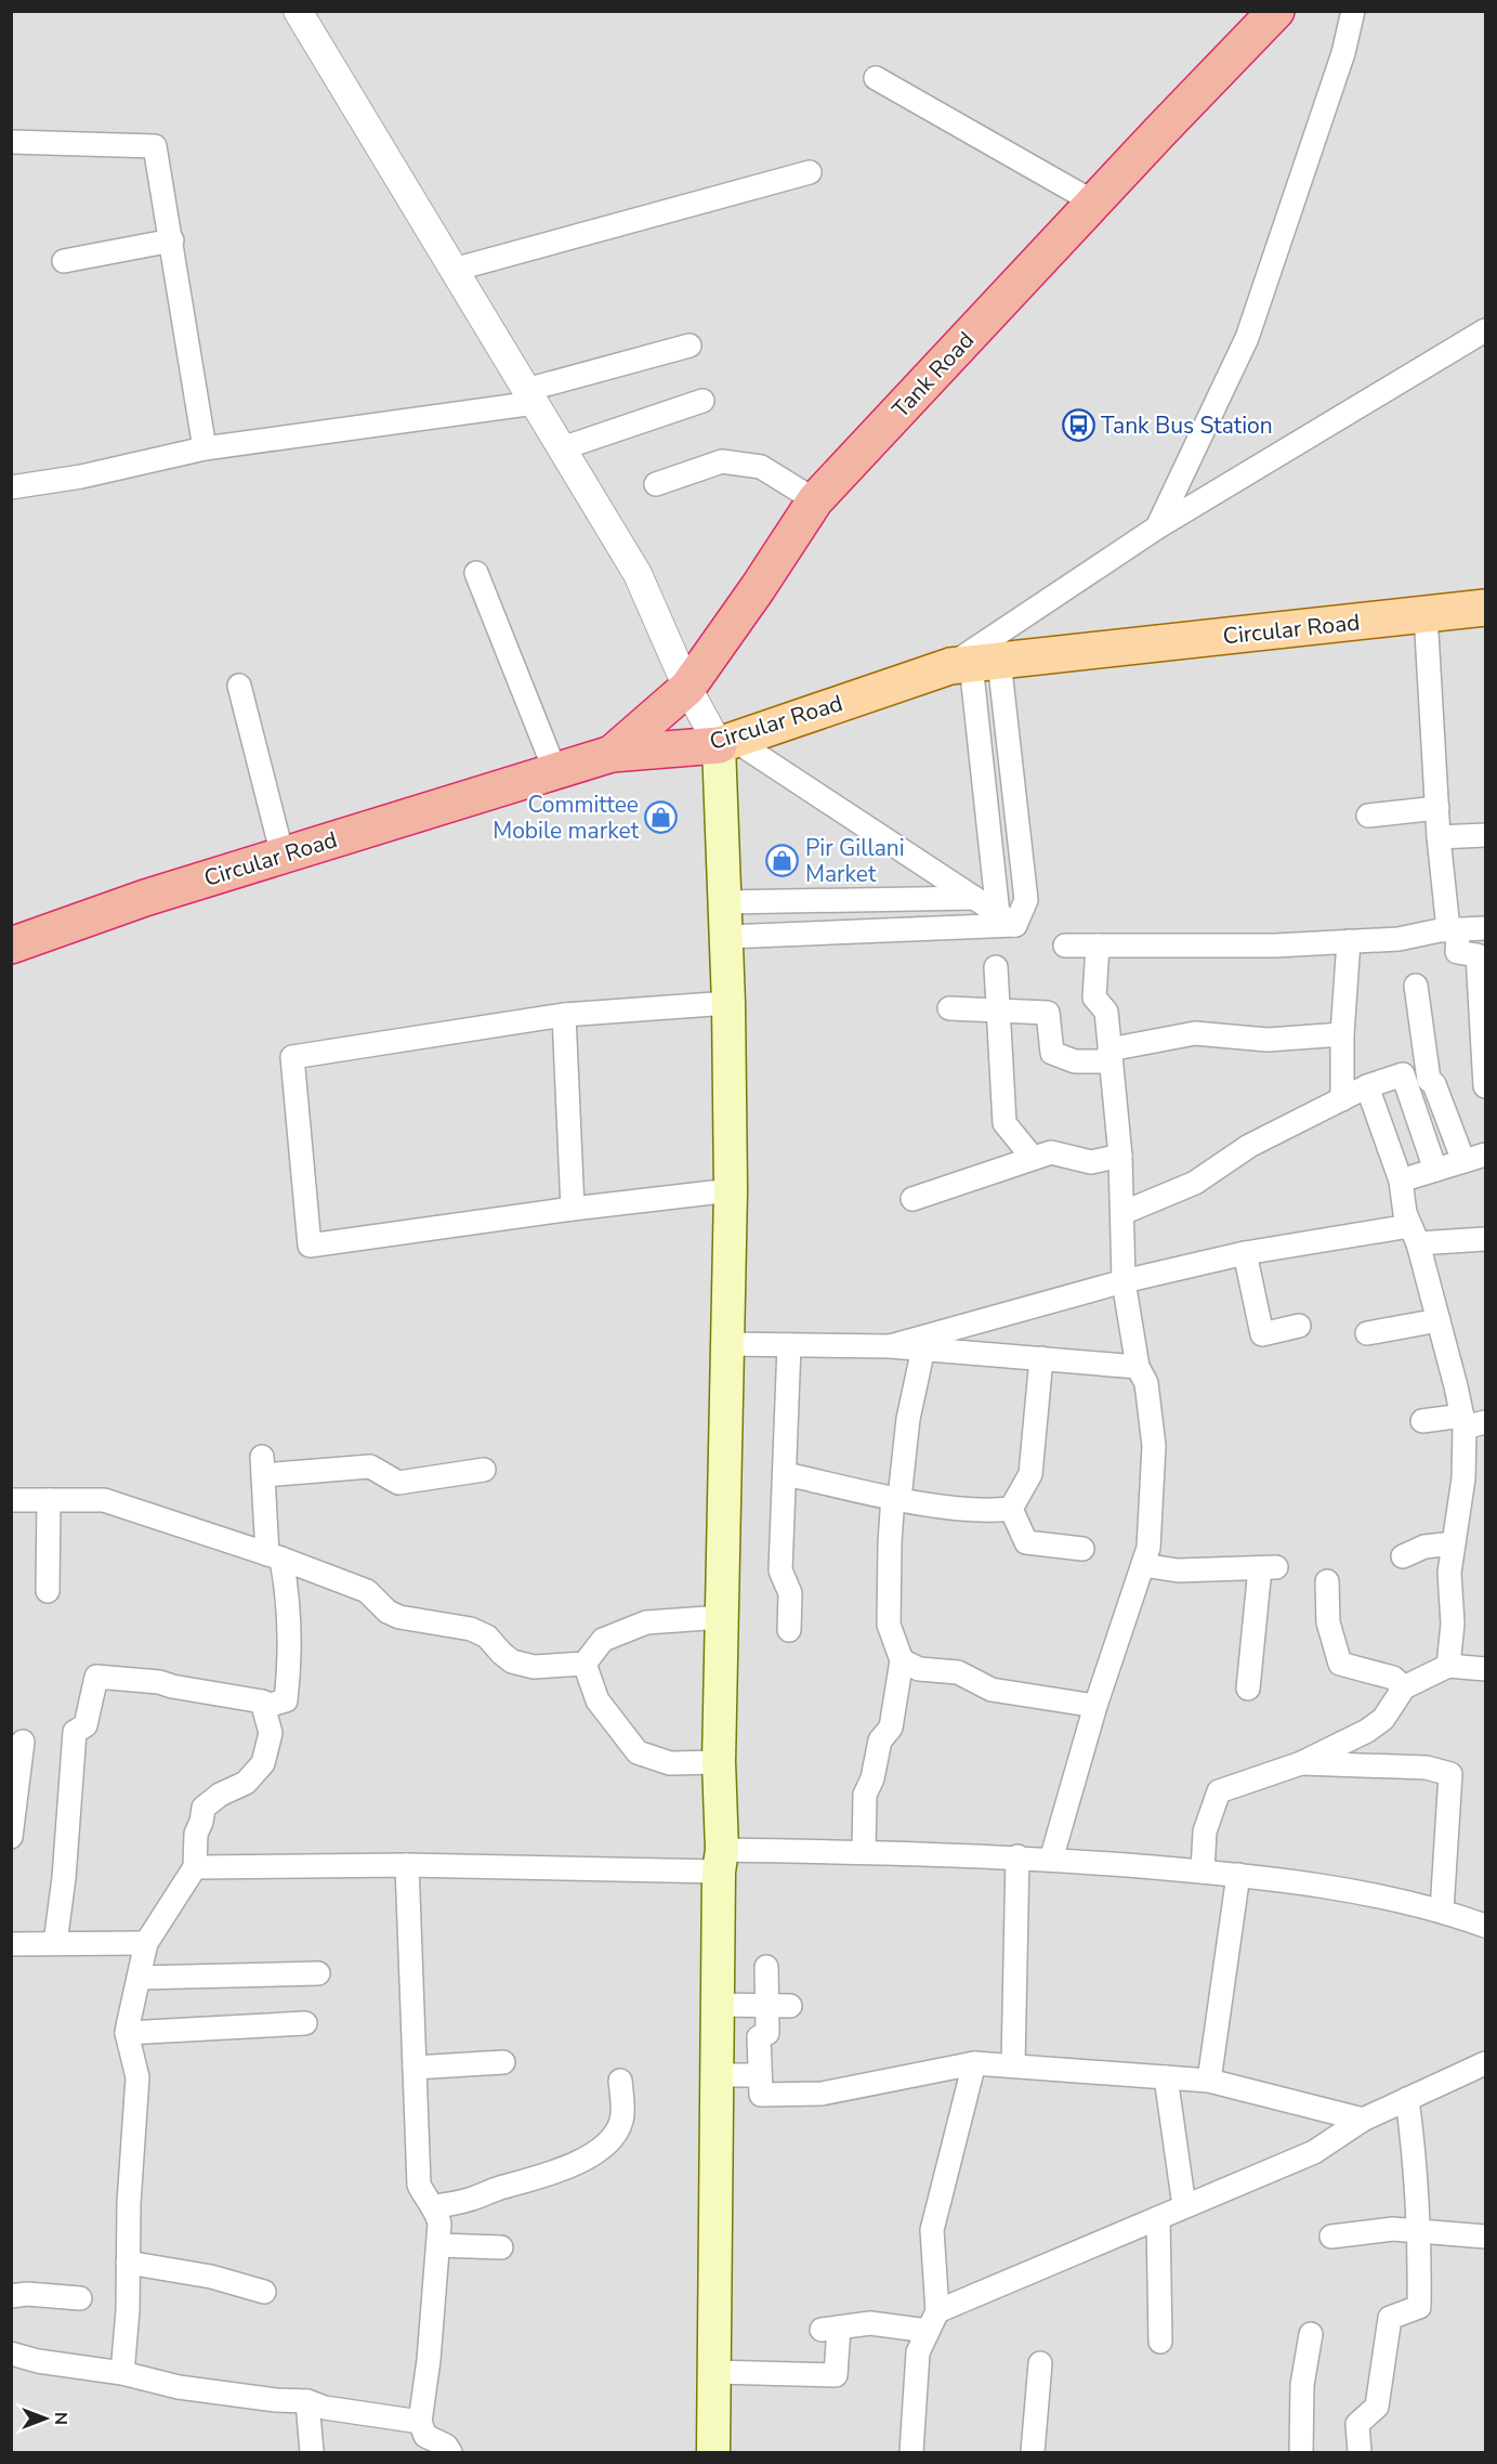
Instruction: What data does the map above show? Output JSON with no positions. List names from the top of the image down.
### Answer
{
  "streets": {
    "highway": ["Tank Road", "Circular Road"]
  },
  "crossings": [
    ["Tank Road", "Circular Road"]
  ],
  "places": {
    "bus stop": ["Tank Bus Station"],
    "shop": ["Committee Mobile market", "Pir Gillani Market"]
  },
  "north": "right"
}
